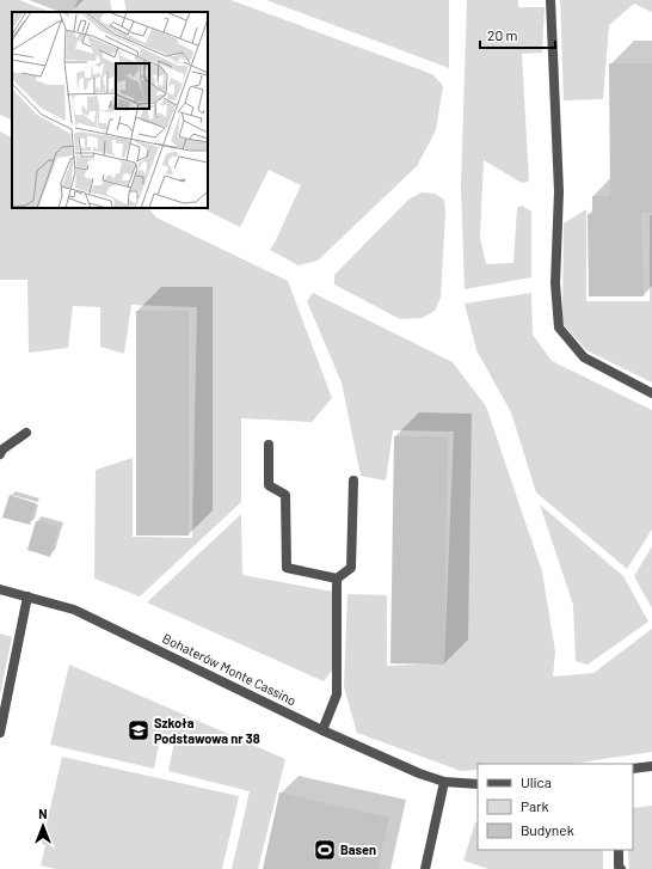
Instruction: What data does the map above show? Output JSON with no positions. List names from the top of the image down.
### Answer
{
  "streets": {
    "street": ["Bohaterów Monte Cassino"]
  },
  "places": {
    "school or university": ["Szkoła Podstawowa nr 38"],
    "sports": ["Basen"]
  },
  "legend": ["Ulica", "Park", "Budynek"],
  "scale_bar": "20 m",
  "north": "top"
}
